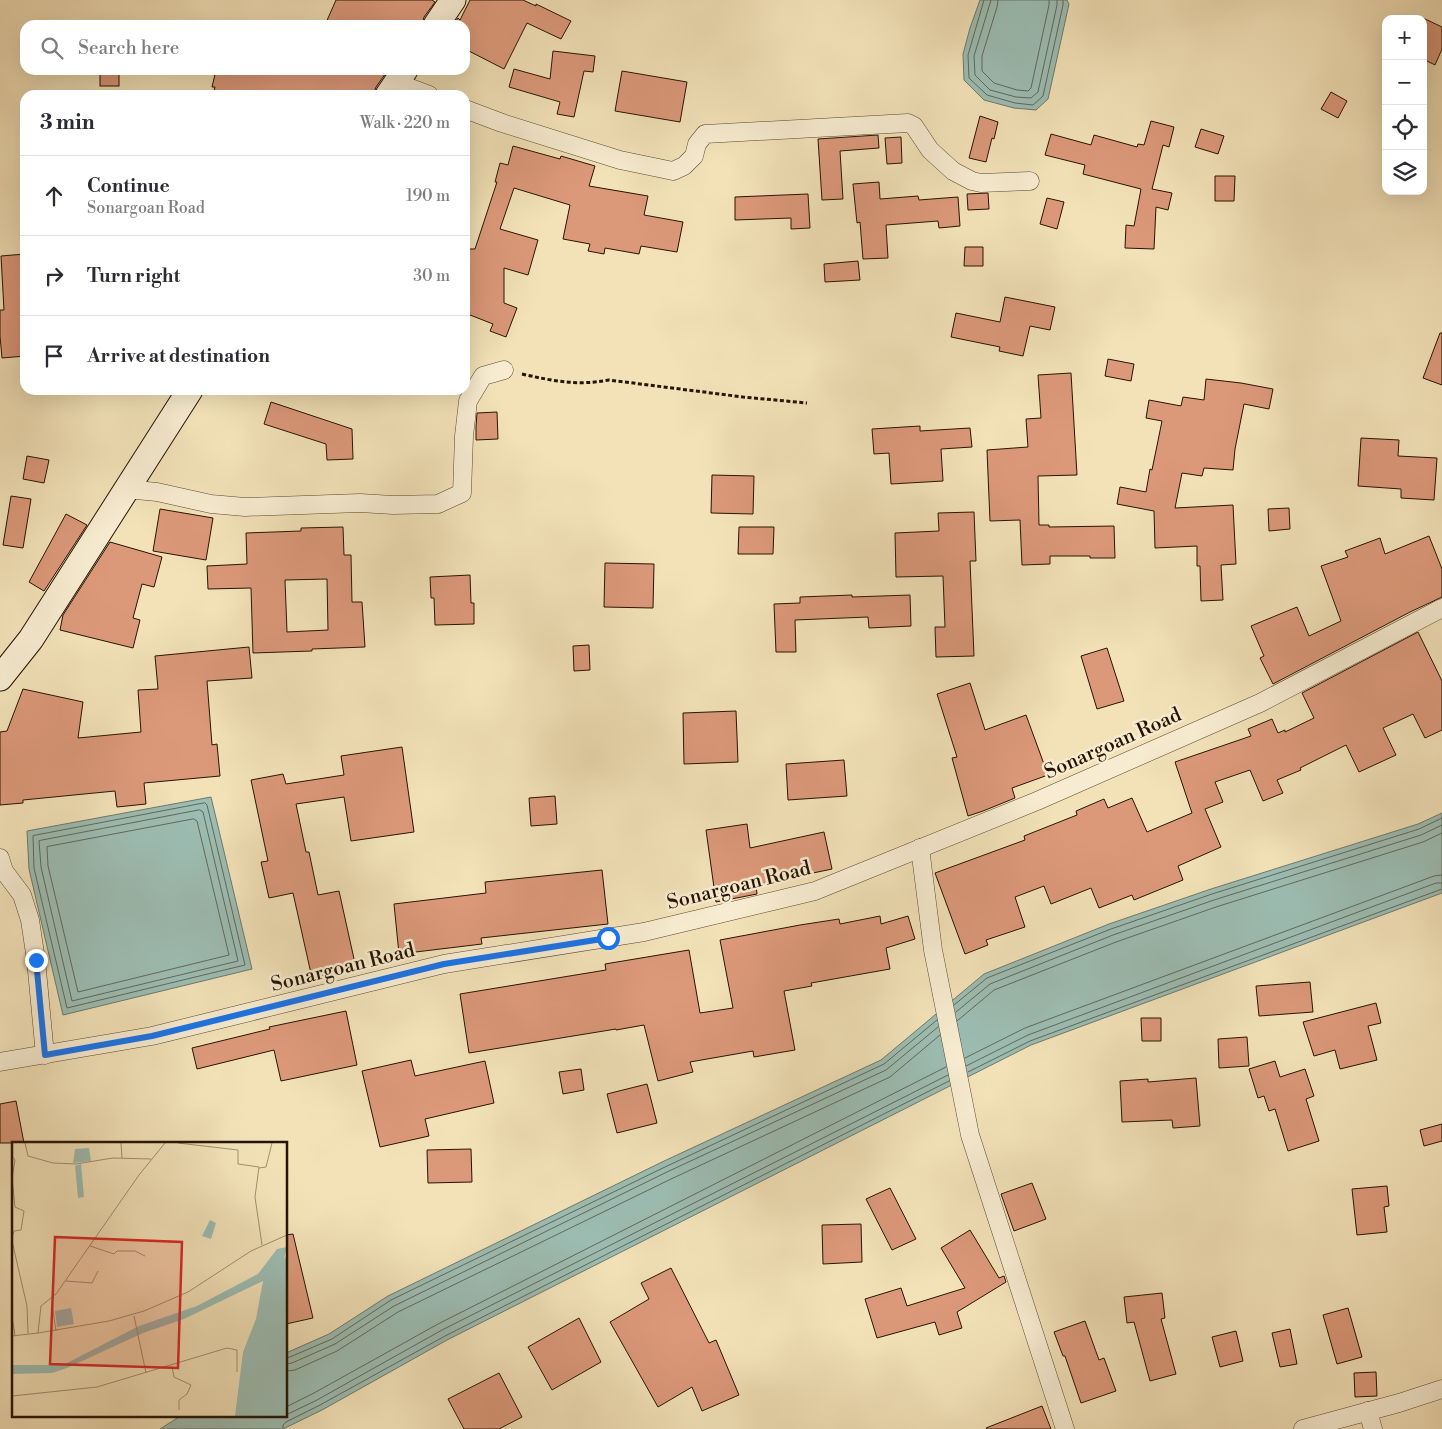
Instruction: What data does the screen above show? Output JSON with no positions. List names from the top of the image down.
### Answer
{
  "streets": {
    "street": ["Sonargoan Road"]
  },
  "page": {
    "map_buttons": ["+", "−"],
    "search": "Search here",
    "heading": ["3 min", "Walk · 220 m"],
    "list": [
      ["Continue", "Sonargoan Road", "190 m"],
      ["Turn right", "30 m"],
      "Arrive at destination"
    ]
  }
}
